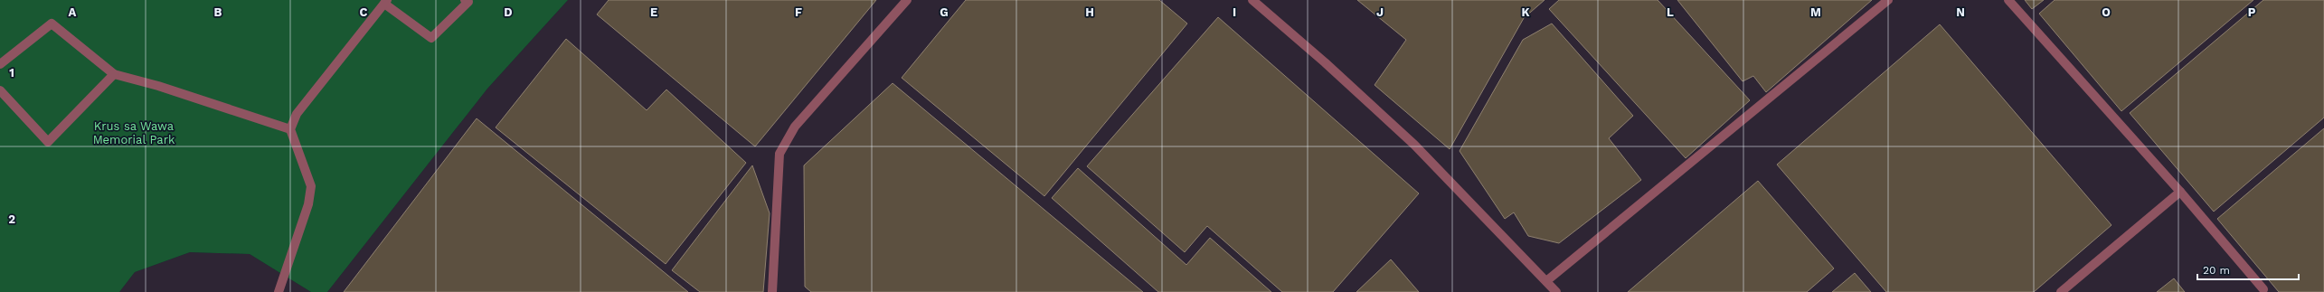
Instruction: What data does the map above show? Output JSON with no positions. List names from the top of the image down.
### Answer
{
  "parks": ["Krus sa Wawa Memorial Park"],
  "scale_bar": "20 m",
  "grid": {
    "columns": [
      "A",
      "B",
      "C",
      "D",
      "E",
      "F",
      "G",
      "H",
      "I",
      "J",
      "K",
      "L",
      "M",
      "N",
      "O",
      "P"
    ],
    "rows": ["1", "2"]
  }
}
